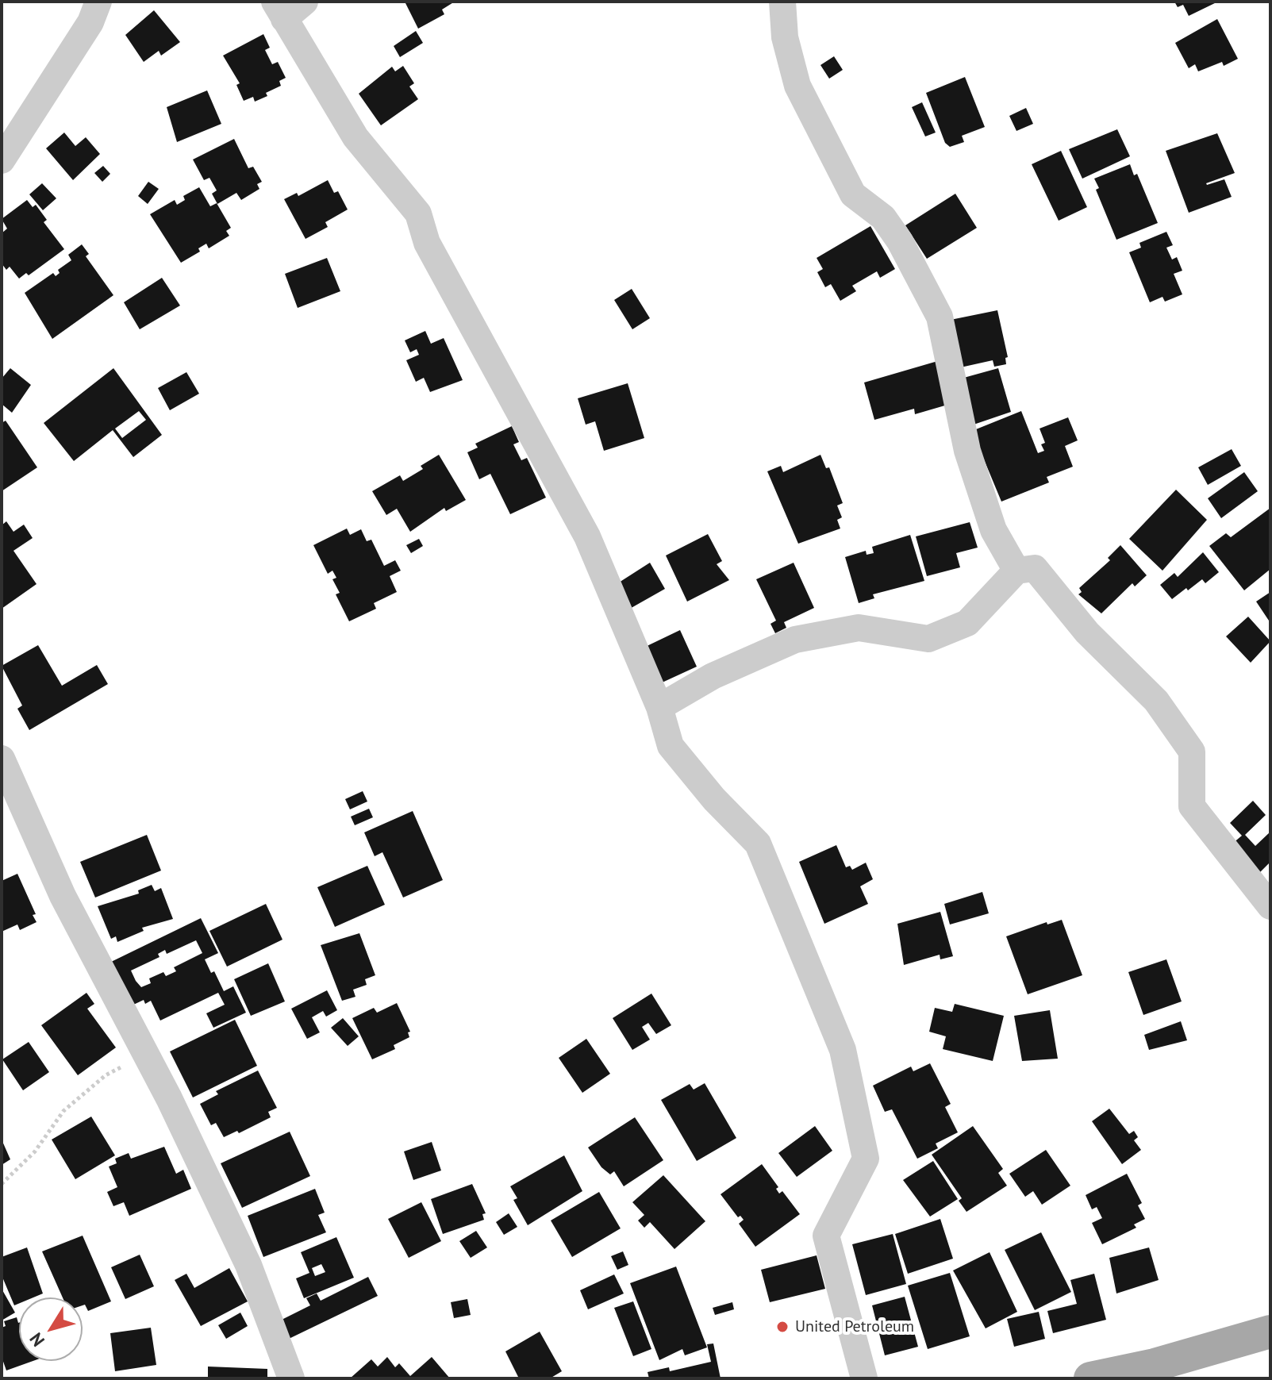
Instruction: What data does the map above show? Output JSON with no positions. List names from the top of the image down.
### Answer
{
  "places": ["United Petroleum"],
  "north": "bottom left"
}
